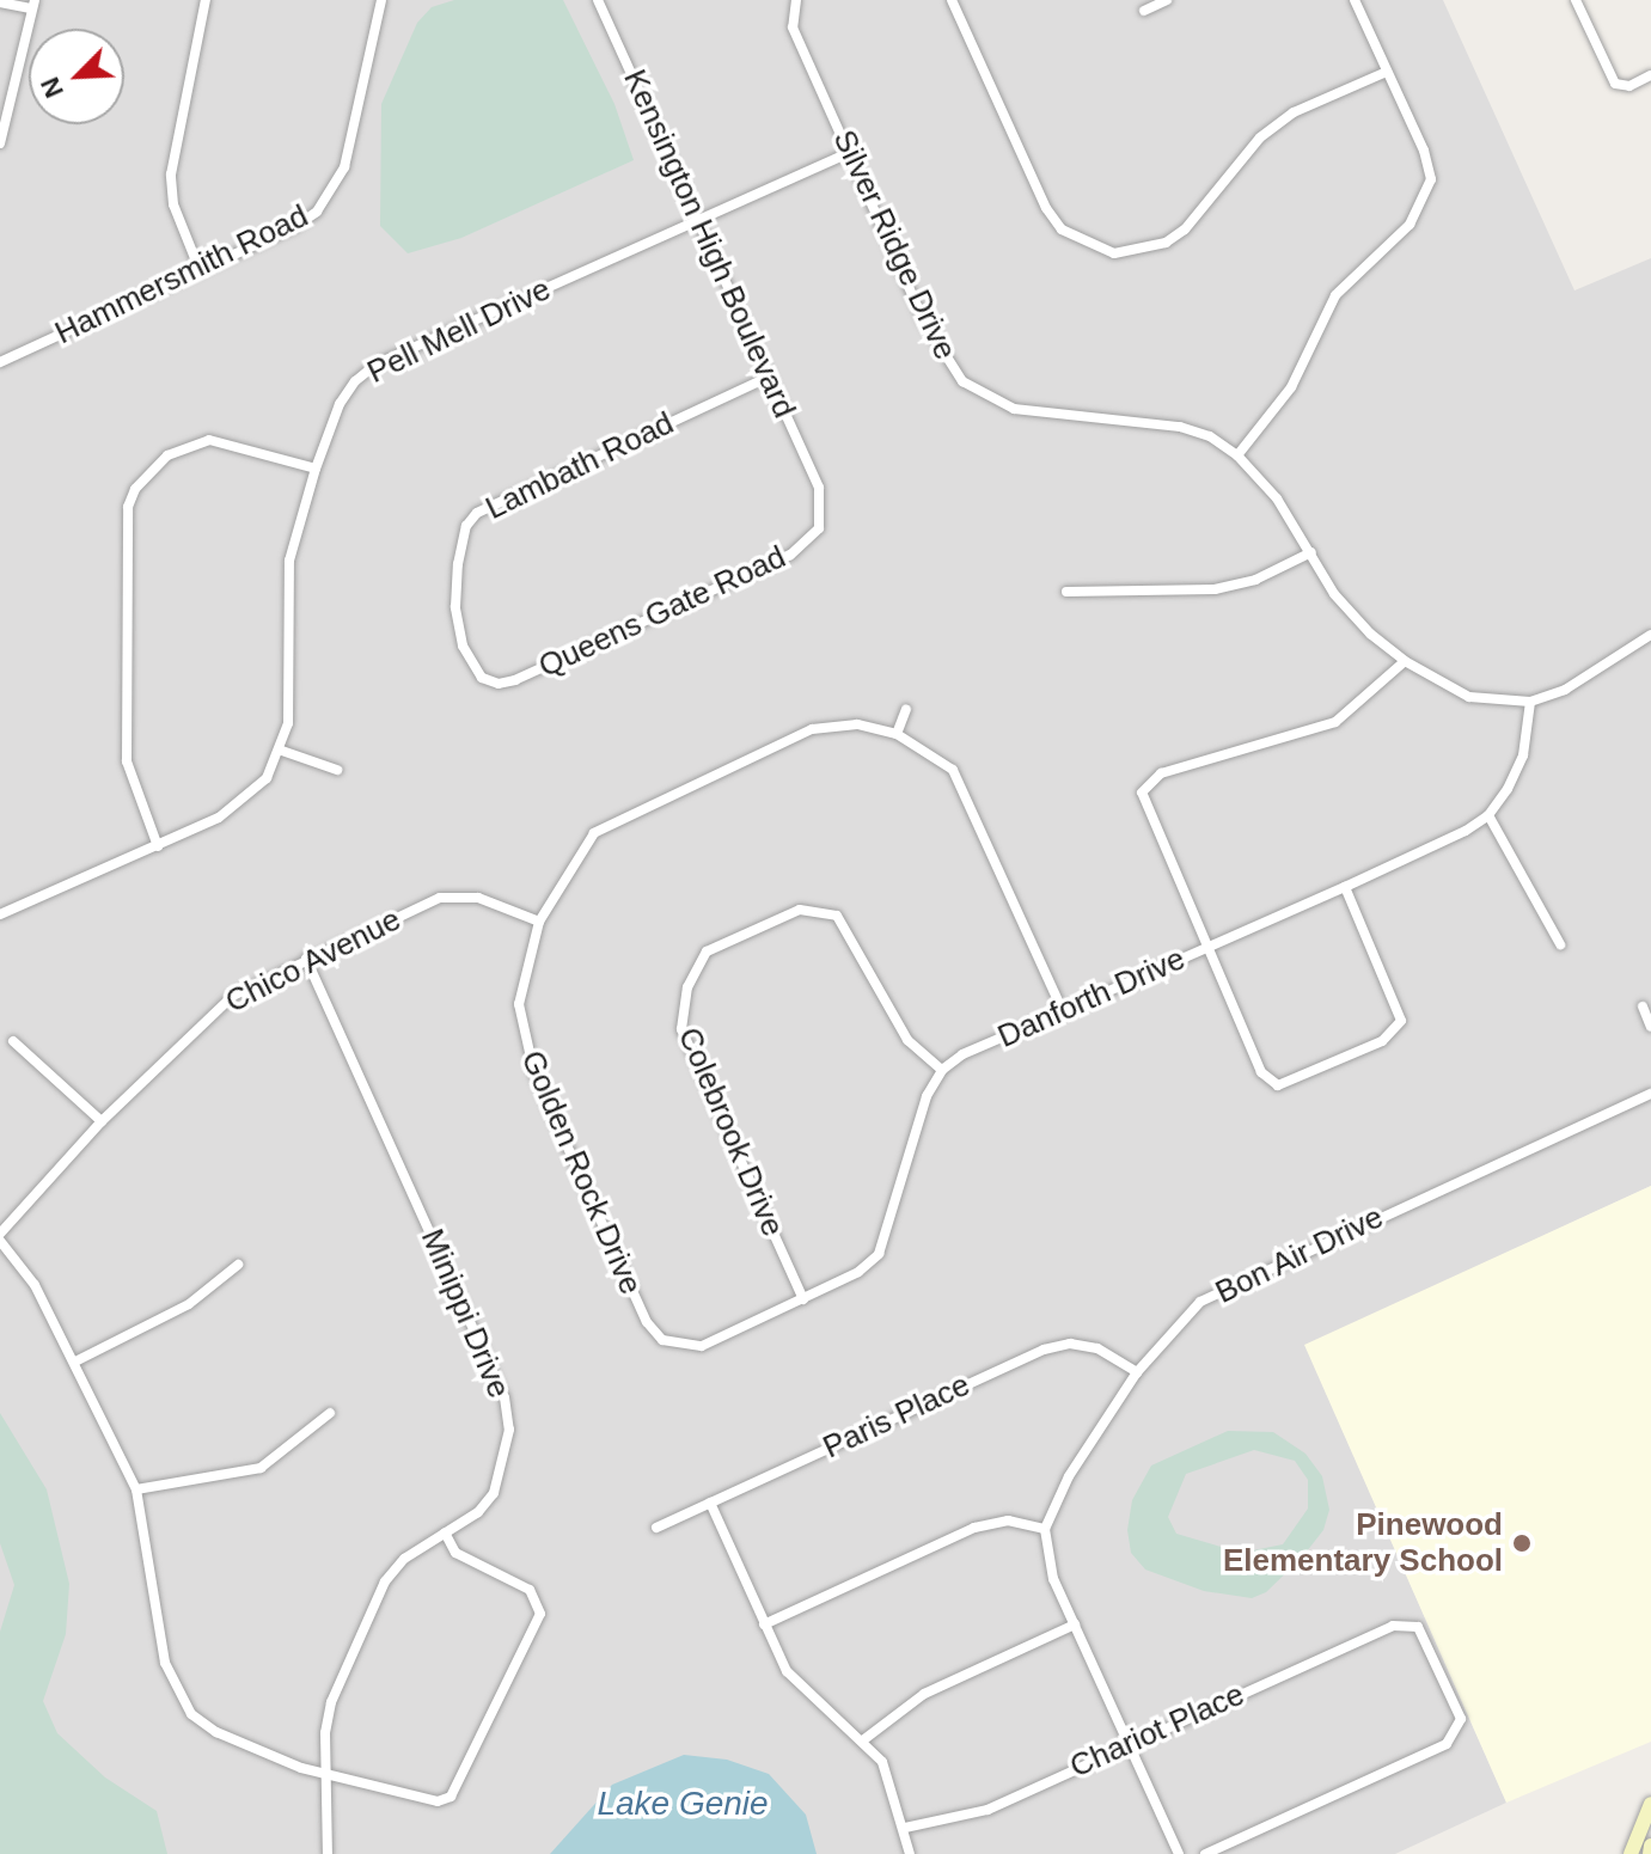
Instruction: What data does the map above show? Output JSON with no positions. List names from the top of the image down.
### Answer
{
  "streets": {
    "street": [
      "Kensington High Boulevard",
      "Silver Ridge Drive",
      "Hammersmith Road",
      "Pell Mell Drive",
      "Lambath Road",
      "Queens Gate Road",
      "Chico Avenue",
      "Danforth Drive",
      "Colebrook Drive",
      "Golden Rock Drive",
      "Bon Air Drive",
      "Minippi Drive",
      "Paris Place",
      "Chariot Place"
    ]
  },
  "crossings": [
    ["Kensington High Boulevard", "Pell Mell Drive"],
    ["Kensington High Boulevard", "Lambath Road"],
    ["Kensington High Boulevard", "Queens Gate Road"],
    ["Silver Ridge Drive", "Pell Mell Drive"],
    ["Lambath Road", "Queens Gate Road"],
    ["Chico Avenue", "Golden Rock Drive"],
    ["Chico Avenue", "Minippi Drive"],
    ["Danforth Drive", "Colebrook Drive"],
    ["Danforth Drive", "Golden Rock Drive"],
    ["Colebrook Drive", "Golden Rock Drive"],
    ["Bon Air Drive", "Paris Place"]
  ],
  "water": ["Lake Genie"],
  "places": ["Pinewood Elementary School"],
  "north": "bottom left"
}
